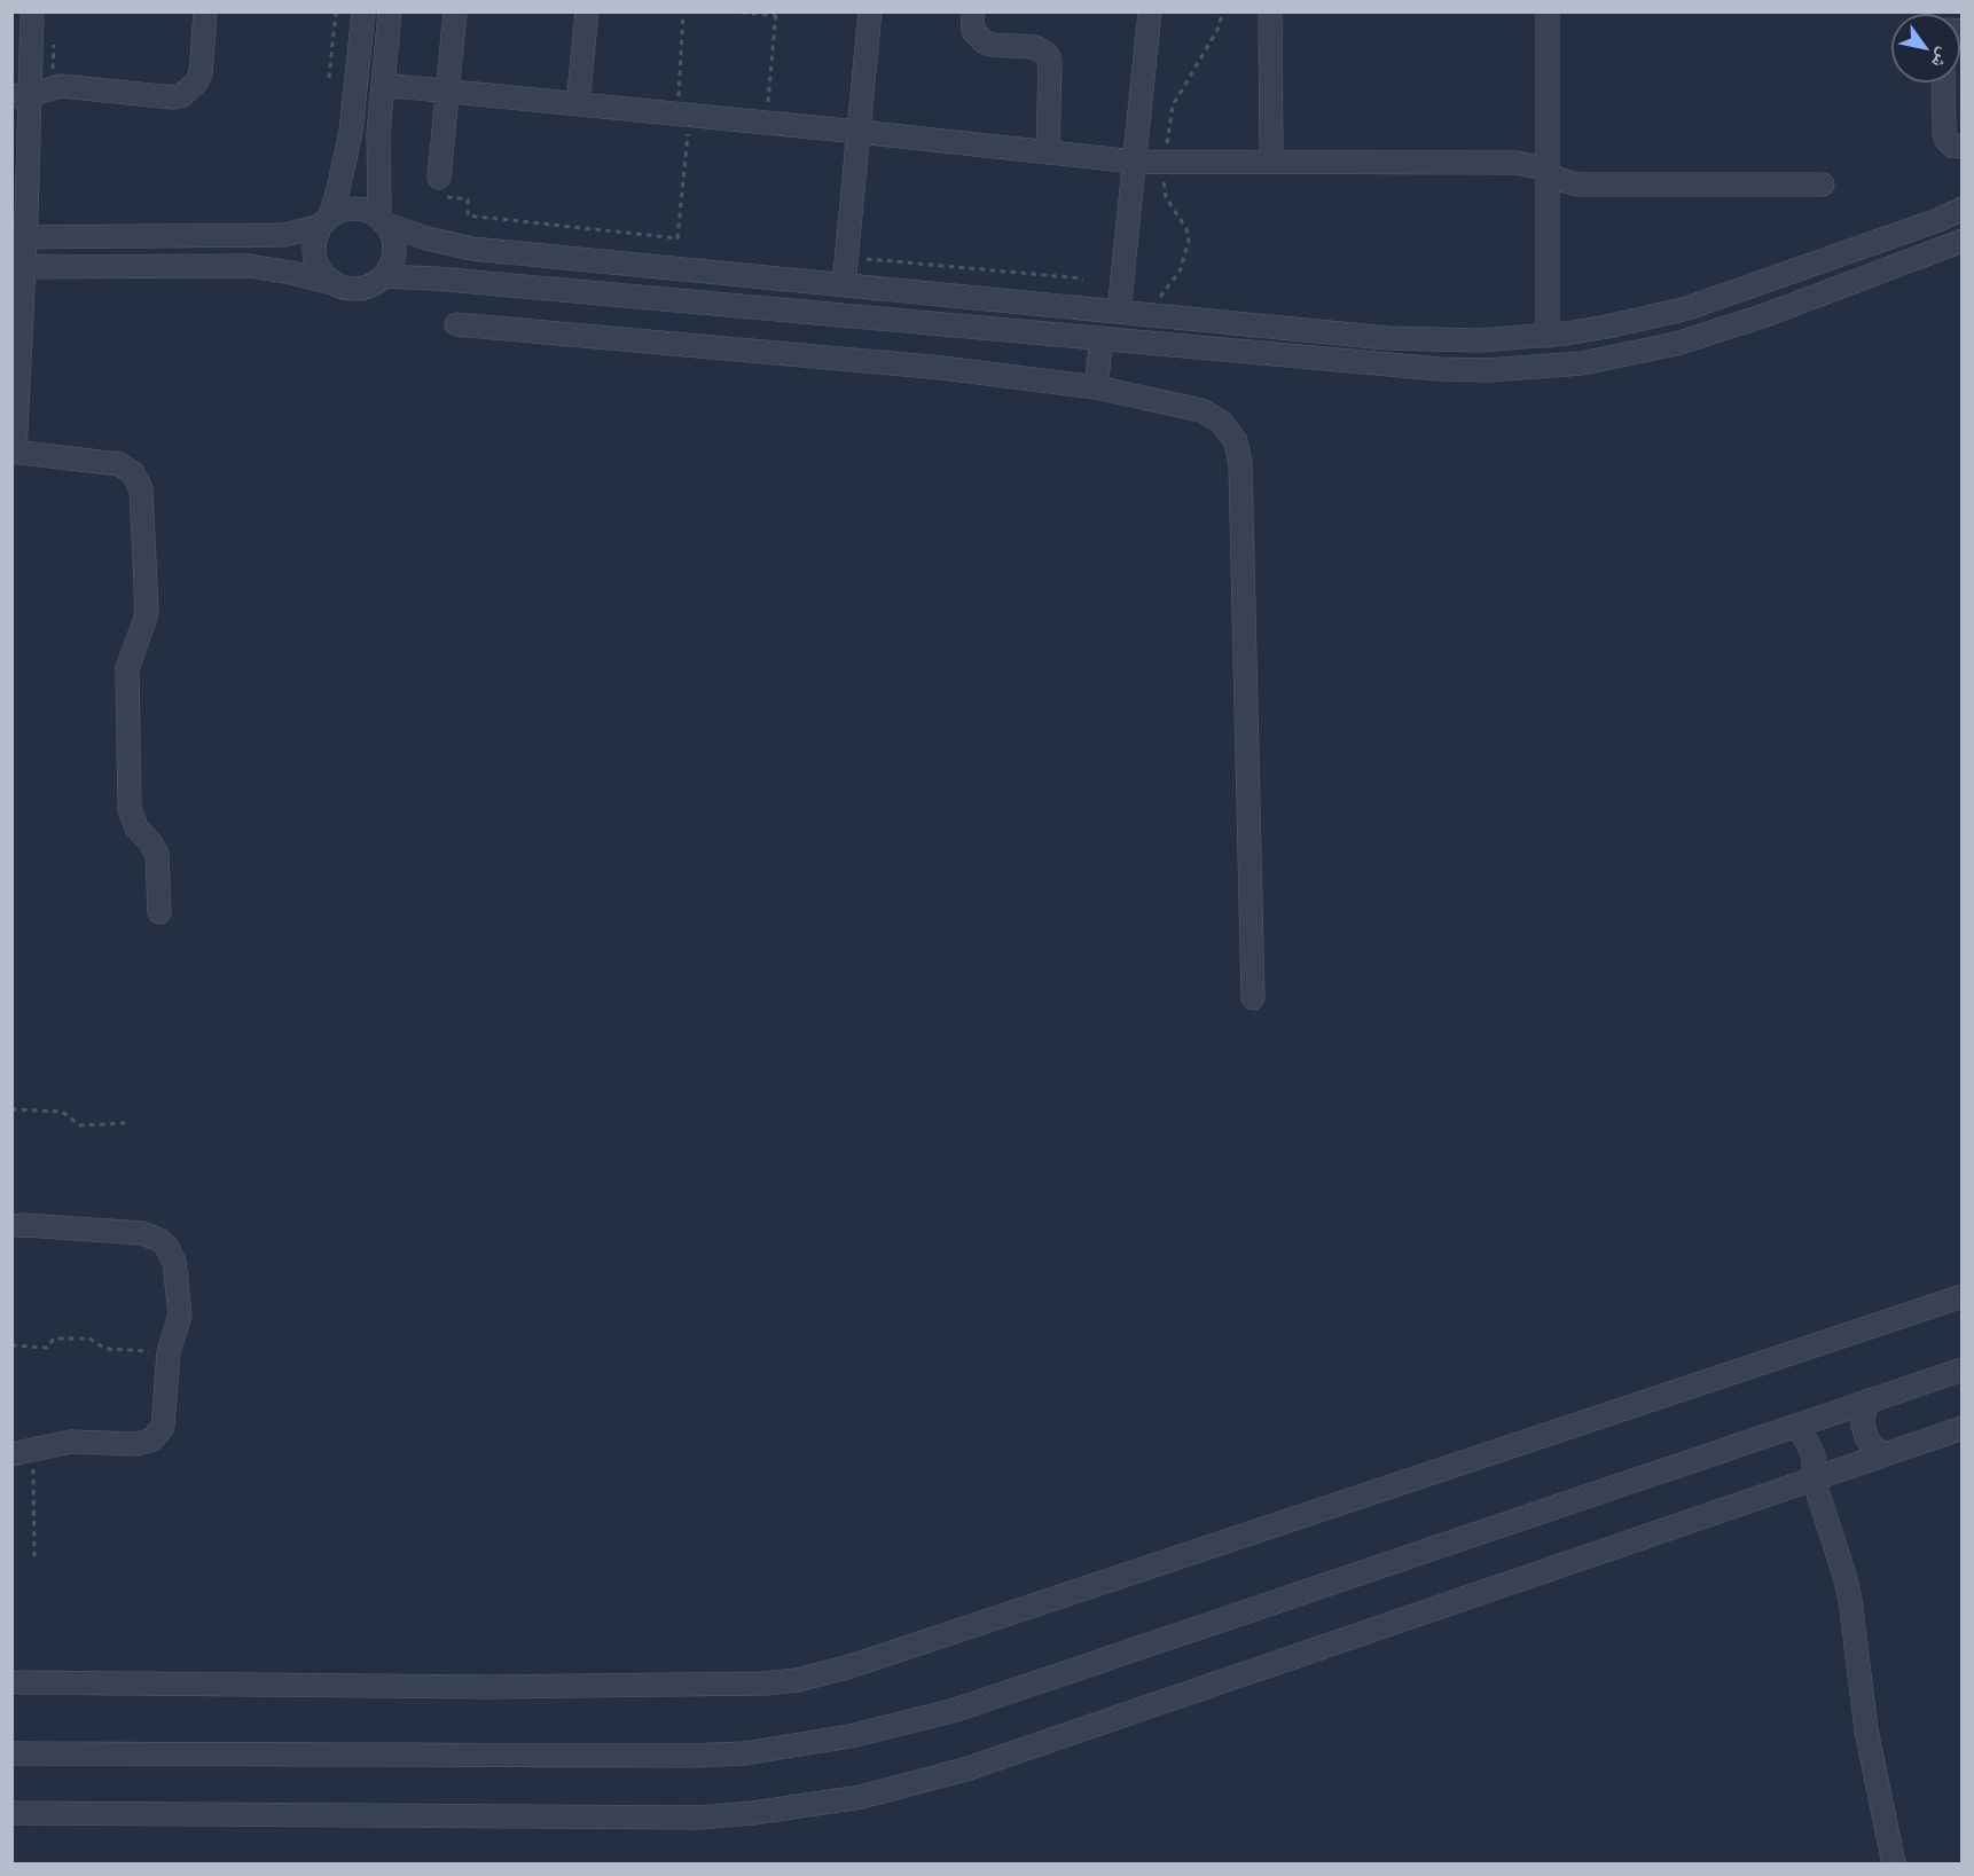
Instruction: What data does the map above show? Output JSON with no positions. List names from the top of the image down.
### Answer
{
  "north": "bottom right"
}
